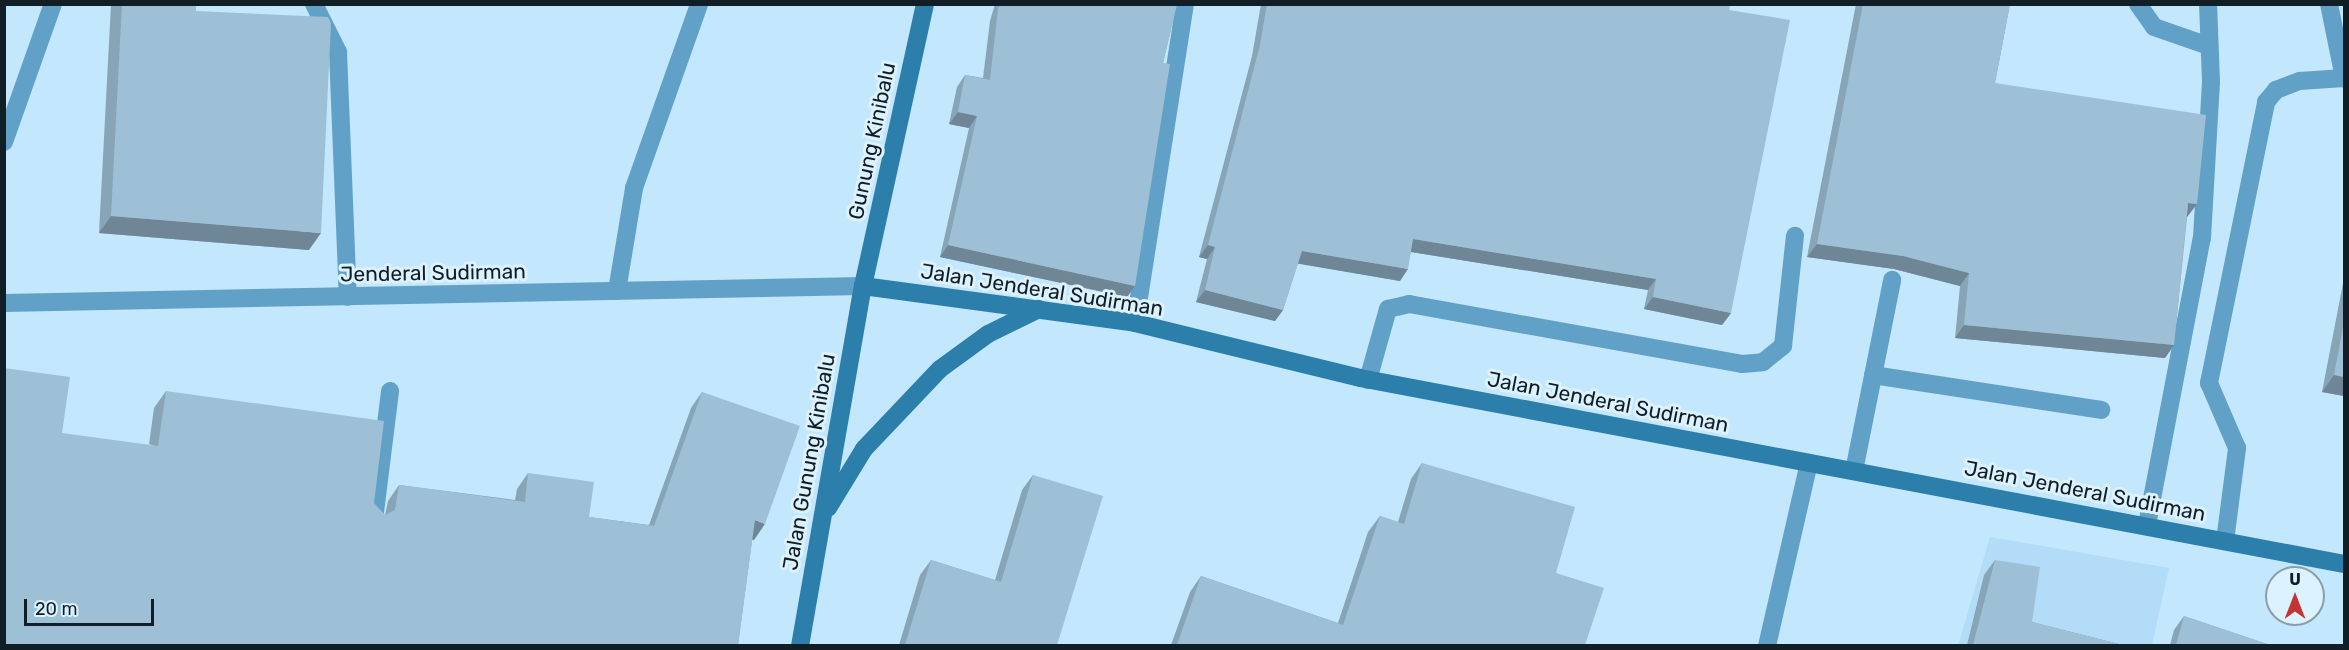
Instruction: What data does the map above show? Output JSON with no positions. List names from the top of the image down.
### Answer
{
  "streets": {
    "street": [
      "Gunung Kinibalu",
      "Jenderal Sudirman",
      "Jalan Jenderal Sudirman",
      "Jalan Gunung Kinibalu"
    ]
  },
  "crossings": [
    ["Gunung Kinibalu", "Jenderal Sudirman"],
    ["Gunung Kinibalu", "Jalan Jenderal Sudirman"],
    ["Gunung Kinibalu", "Jalan Gunung Kinibalu"],
    ["Jenderal Sudirman", "Jalan Jenderal Sudirman"],
    ["Jenderal Sudirman", "Jalan Gunung Kinibalu"],
    ["Jalan Jenderal Sudirman", "Jalan Gunung Kinibalu"]
  ],
  "scale_bar": "20 m",
  "north": "top"
}
